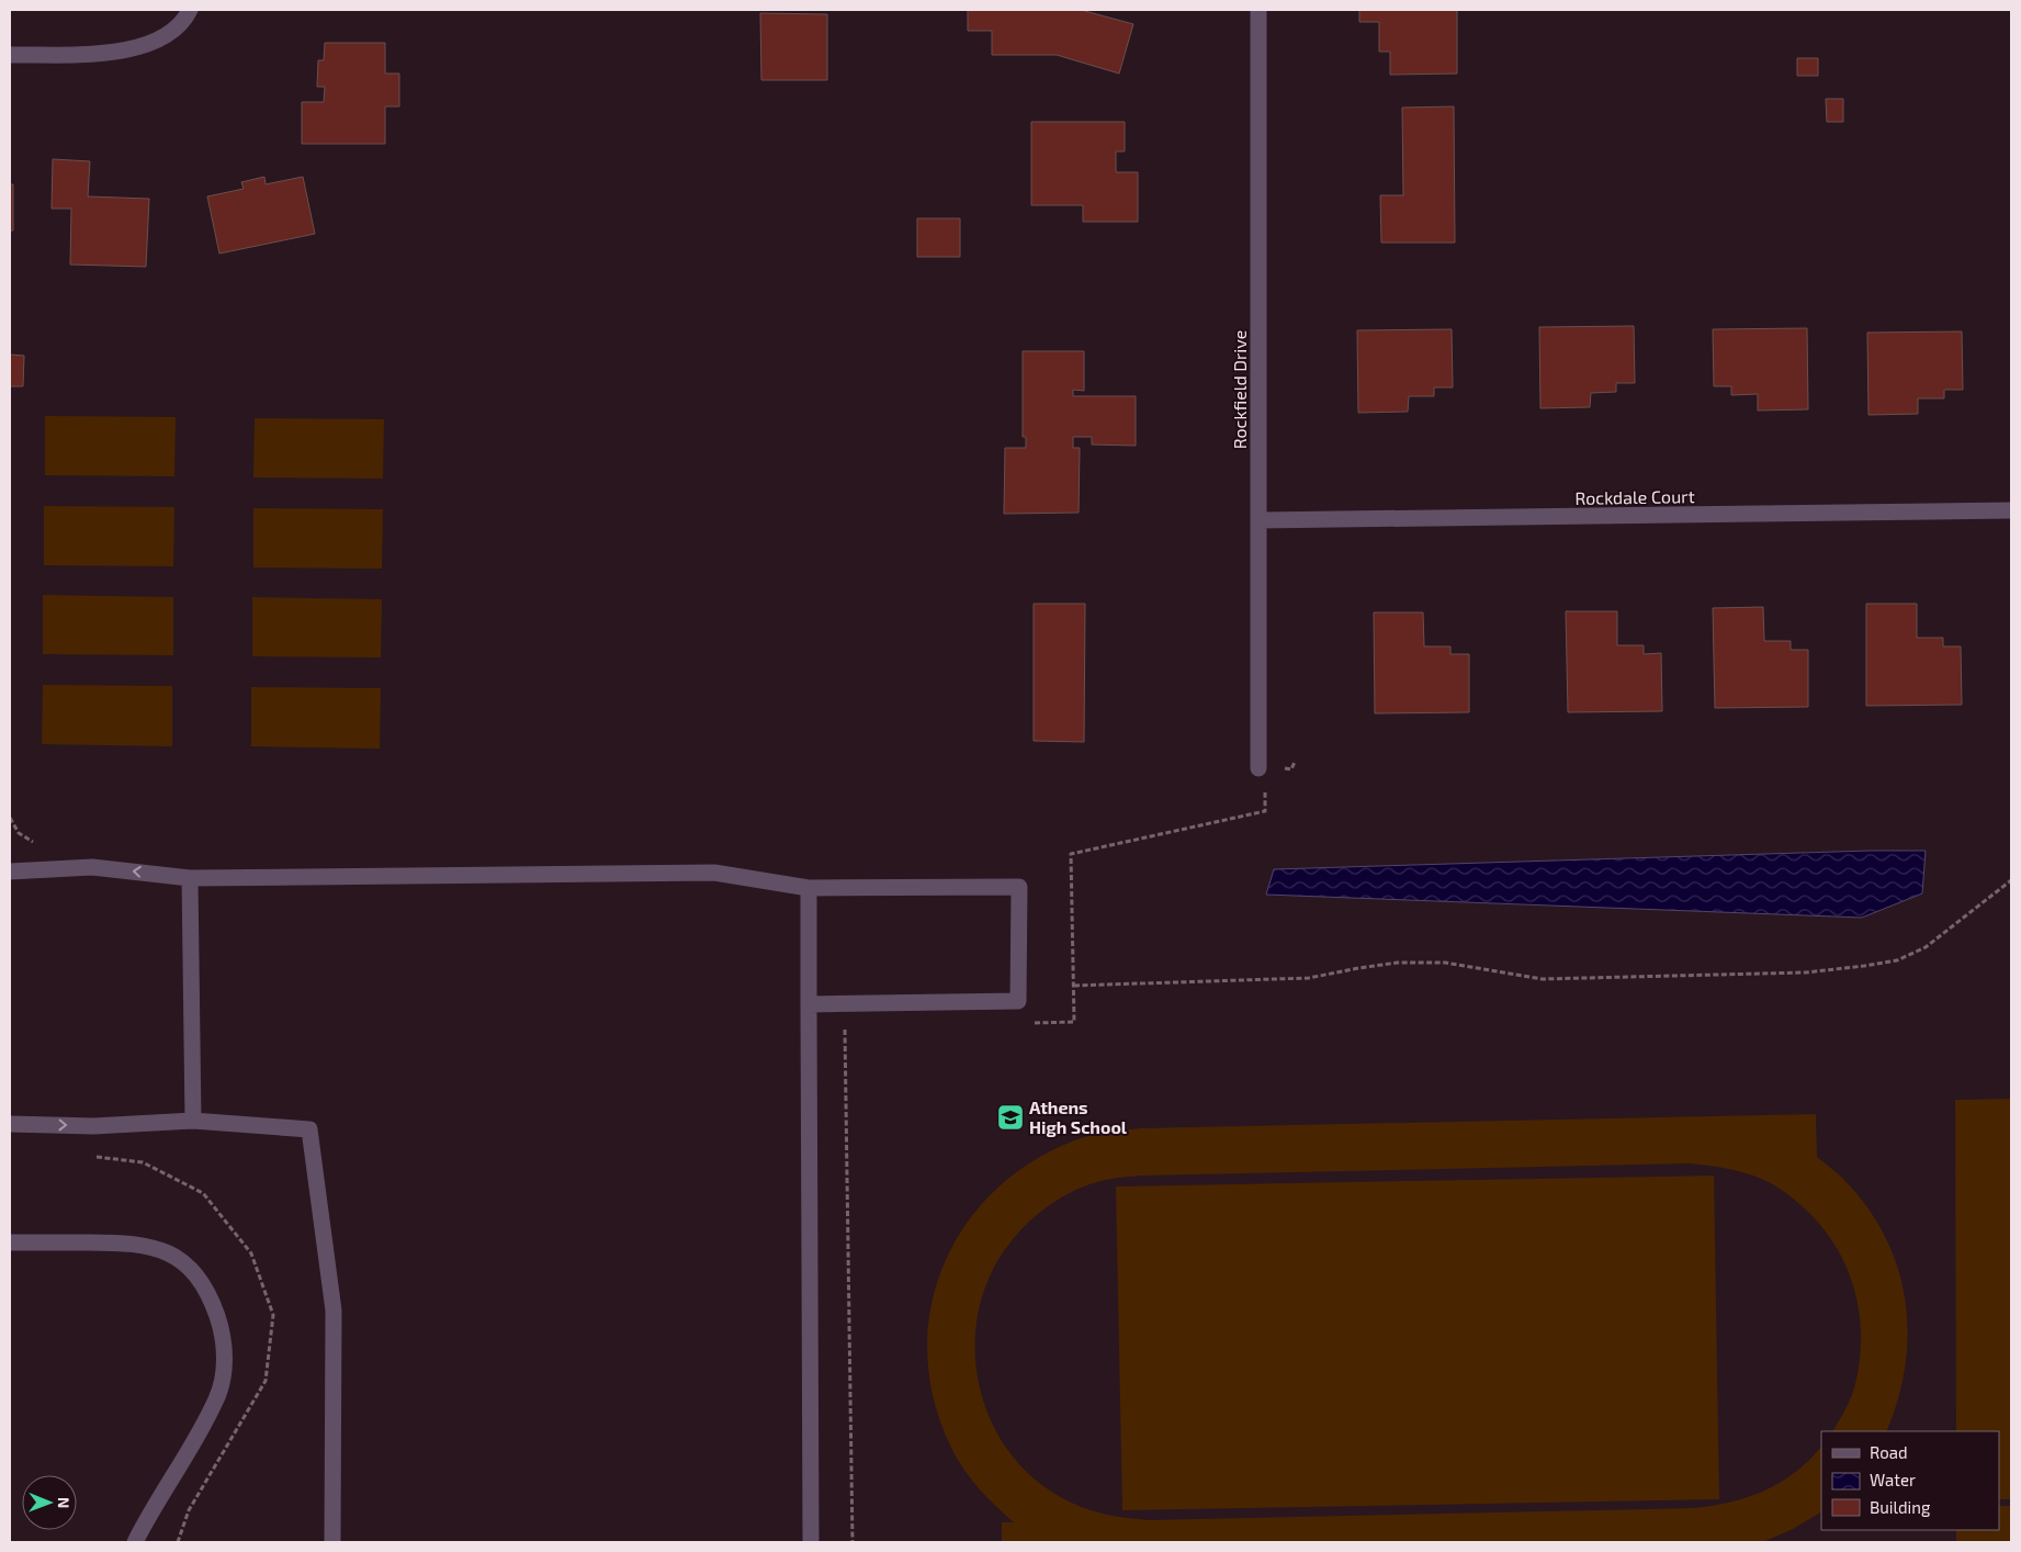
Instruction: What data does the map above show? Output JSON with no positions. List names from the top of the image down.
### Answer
{
  "streets": {
    "street": ["Rockfield Drive", "Rockdale Court"]
  },
  "crossings": [
    ["Rockfield Drive", "Rockdale Court"]
  ],
  "places": {
    "school or university": ["Athens High School"]
  },
  "legend": ["Road", "Water", "Building"],
  "north": "right"
}
